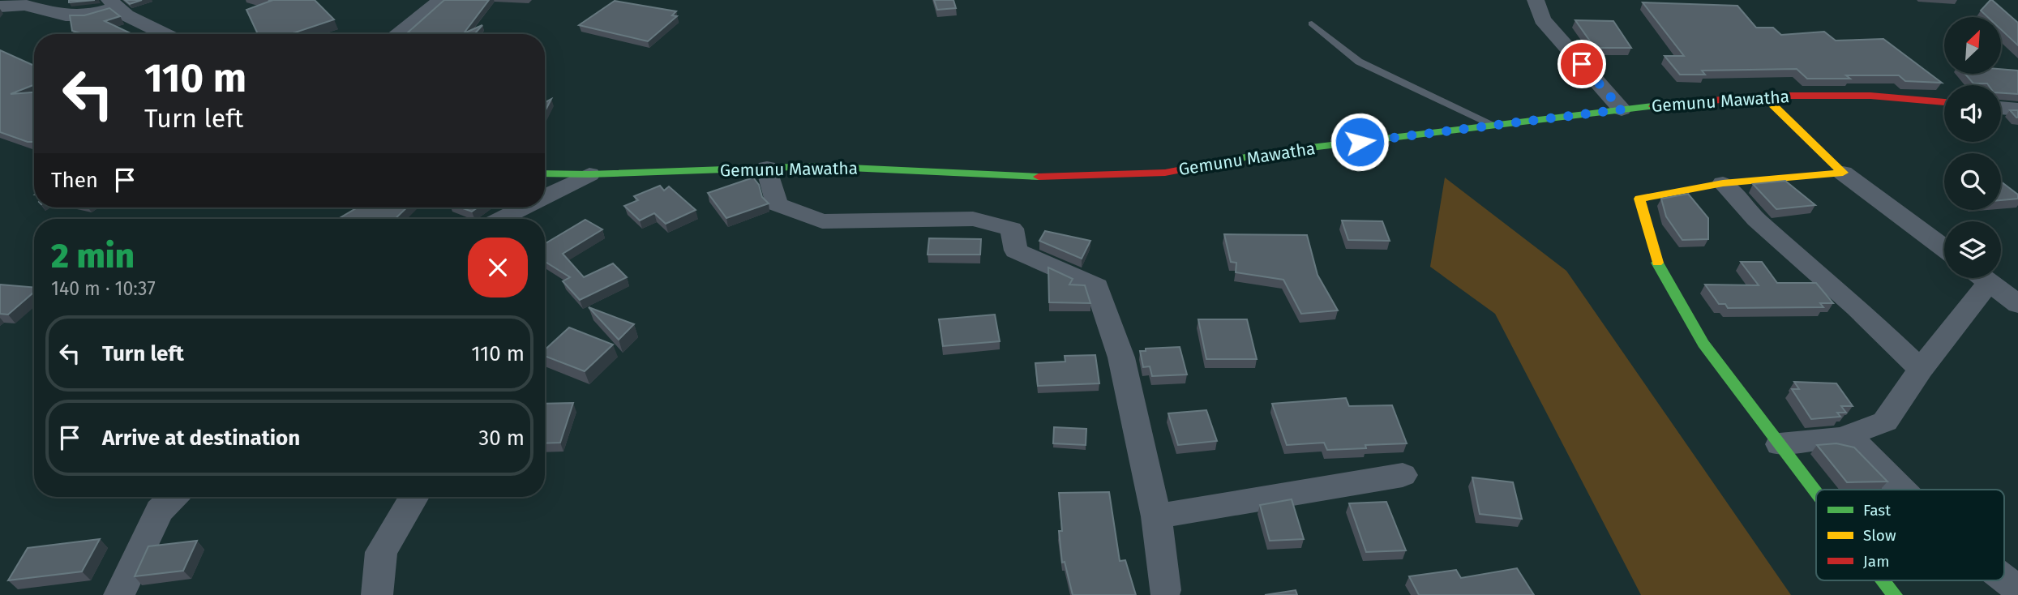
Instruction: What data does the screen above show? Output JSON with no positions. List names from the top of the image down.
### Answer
{
  "streets": {
    "street": ["Gemunu Mawatha"]
  },
  "legend": ["Fast", "Slow", "Jam"],
  "north": "top right",
  "page": {
    "turn": ["110 m", "Turn left"],
    "then": "Then",
    "heading": ["2 min", "140 m · 10:37"],
    "list": [
      {
        "name": "Turn left",
        "value": "110 m"
      },
      {
        "name": "Arrive at destination",
        "value": "30 m"
      }
    ]
  }
}
